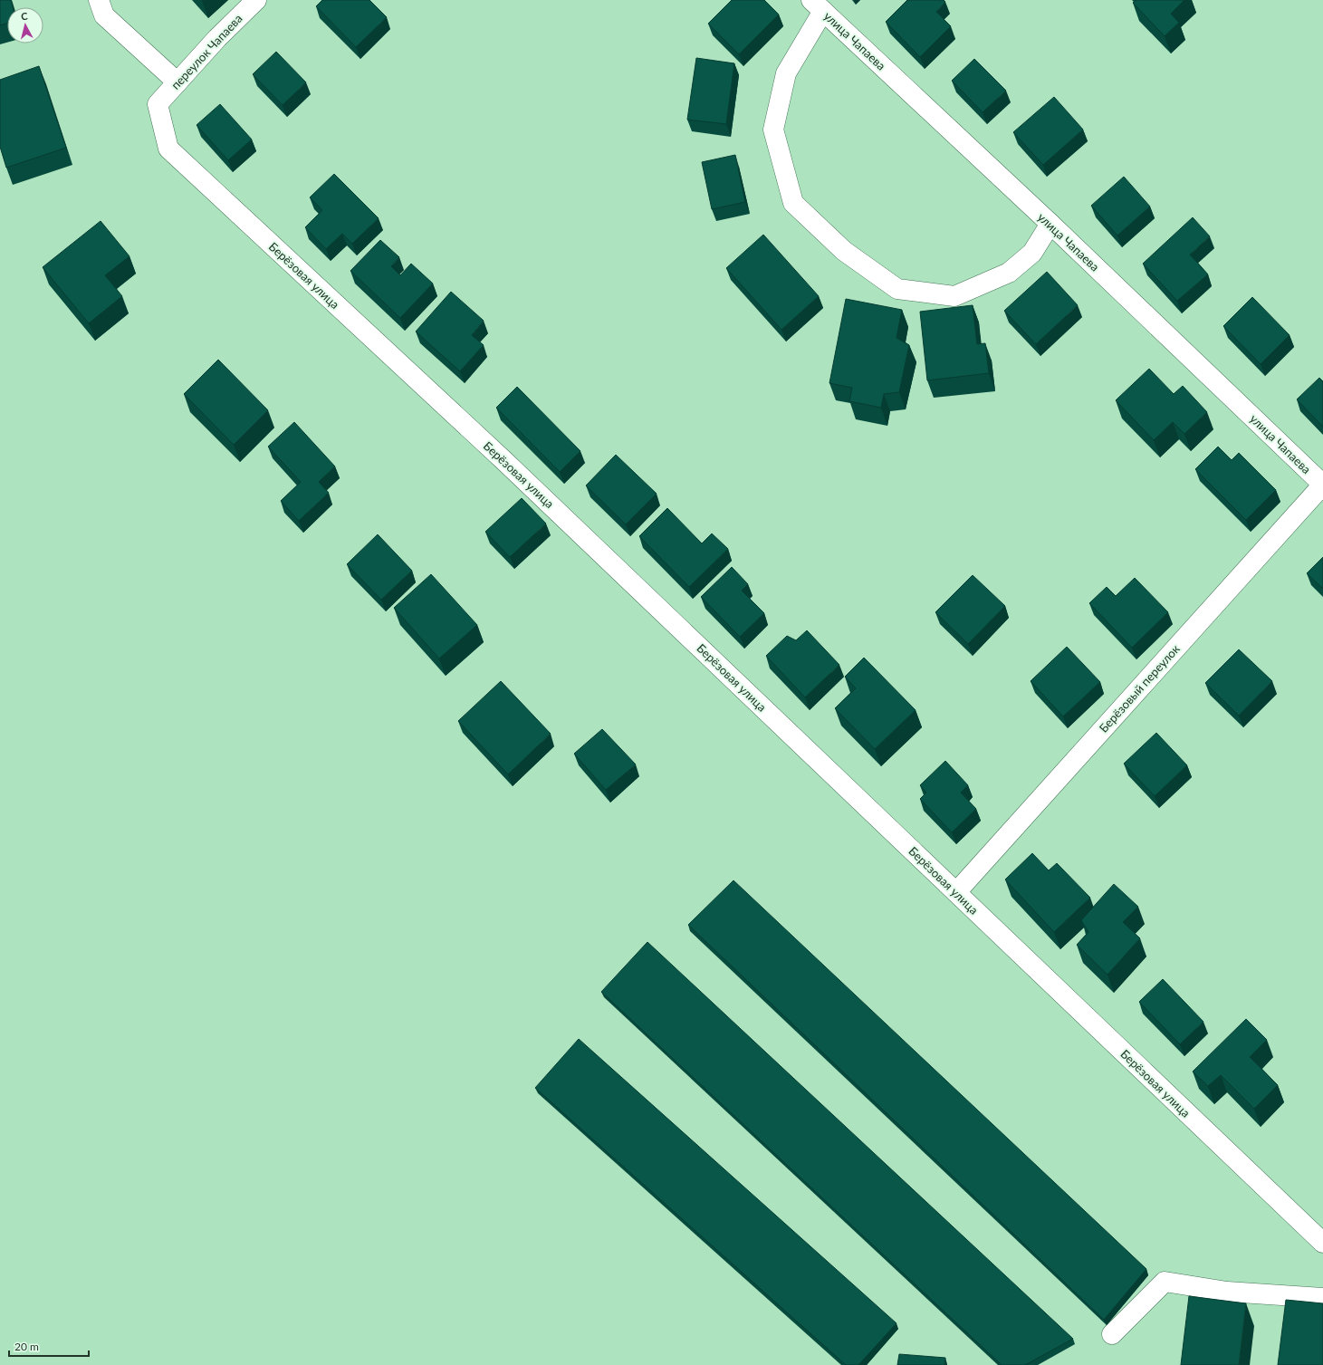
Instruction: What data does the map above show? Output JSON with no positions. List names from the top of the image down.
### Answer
{
  "streets": {
    "street": [
      "улица Чапаева",
      "переулок Чапаева",
      "Берёзовая улица",
      "Берёзовый переулок"
    ]
  },
  "crossings": [
    ["улица Чапаева", "Берёзовый переулок"],
    ["переулок Чапаева", "Берёзовая улица"],
    ["Берёзовая улица", "Берёзовый переулок"]
  ],
  "scale_bar": "20 m",
  "north": "top"
}
